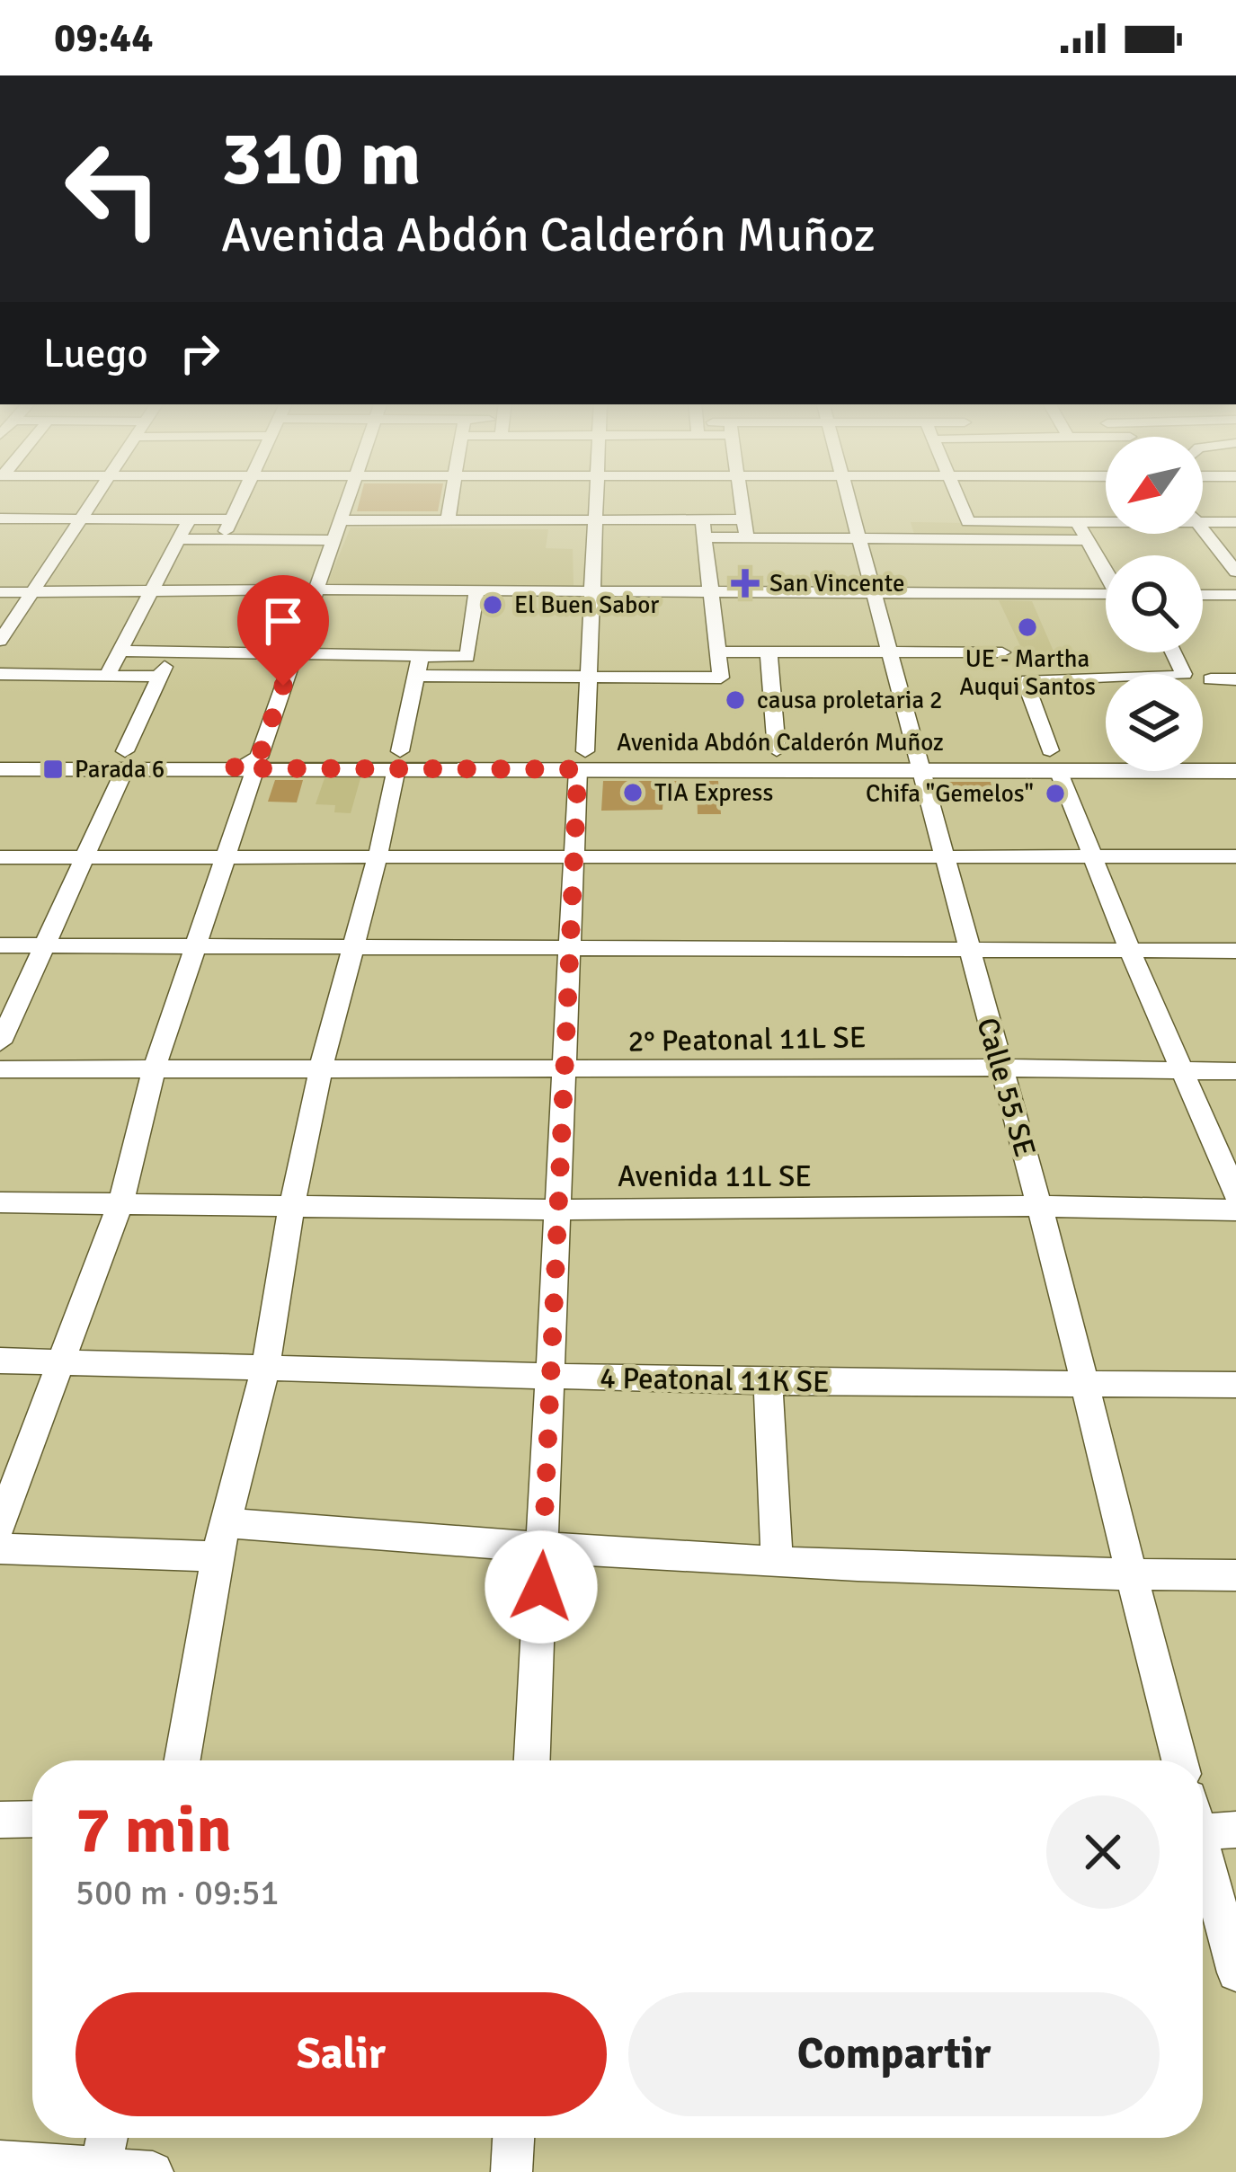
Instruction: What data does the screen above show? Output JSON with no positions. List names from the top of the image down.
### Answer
{
  "streets": {
    "main road": ["Avenida Abdón Calderón Muñoz"],
    "street": [
      "2° Peatonal 11L SE",
      "Calle 55 SE",
      "Avenida 11L SE",
      "4 Peatonal 11K SE"
    ]
  },
  "crossings": [
    ["Avenida Abdón Calderón Muñoz", "Calle 55 SE"],
    ["2° Peatonal 11L SE", "Calle 55 SE"],
    ["Calle 55 SE", "Avenida 11L SE"],
    ["Calle 55 SE", "4 Peatonal 11K SE"]
  ],
  "places": {
    "health": ["San Vincente"],
    "other": [
      "El Buen Sabor",
      "UE - Martha Auqui Santos",
      "causa proletaria 2",
      "TIA Express",
      "Chifa \"Gemelos\""
    ],
    "transit": ["Parada 6"]
  },
  "north": "bottom left",
  "page": {
    "status": "09:44",
    "turn": ["310 m", "Avenida Abdón Calderón Muñoz"],
    "then": "Luego",
    "heading": ["7 min", "500 m · 09:51"],
    "buttons": ["Salir", "Compartir"]
  }
}
